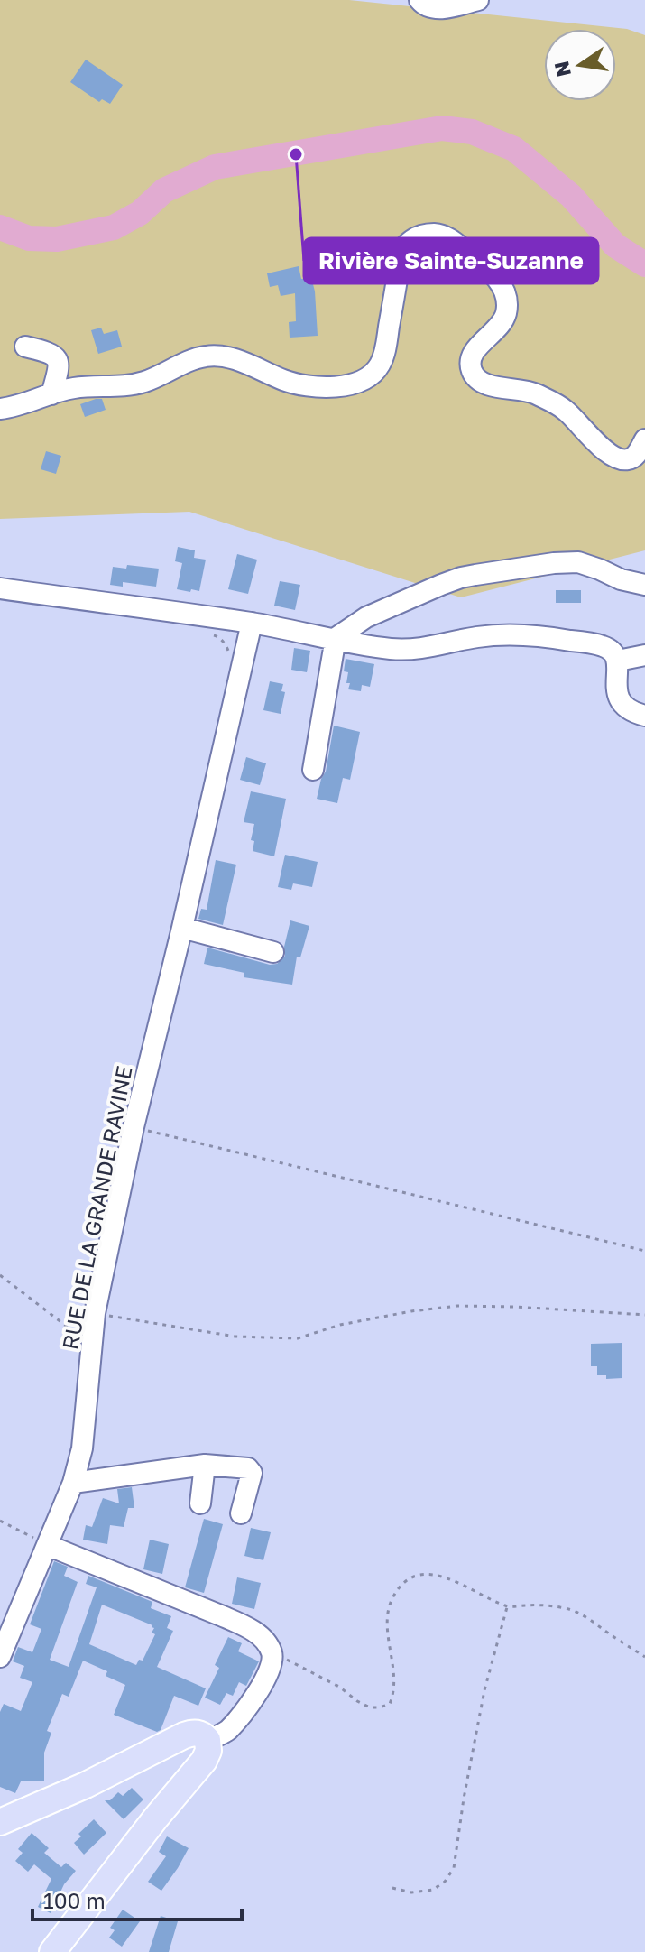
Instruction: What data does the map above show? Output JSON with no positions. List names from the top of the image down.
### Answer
{
  "streets": {
    "street": ["RUE DE LA GRANDE RAVINE"]
  },
  "places": ["Rivière Sainte-Suzanne"],
  "scale_bar": "100 m",
  "north": "left"
}
